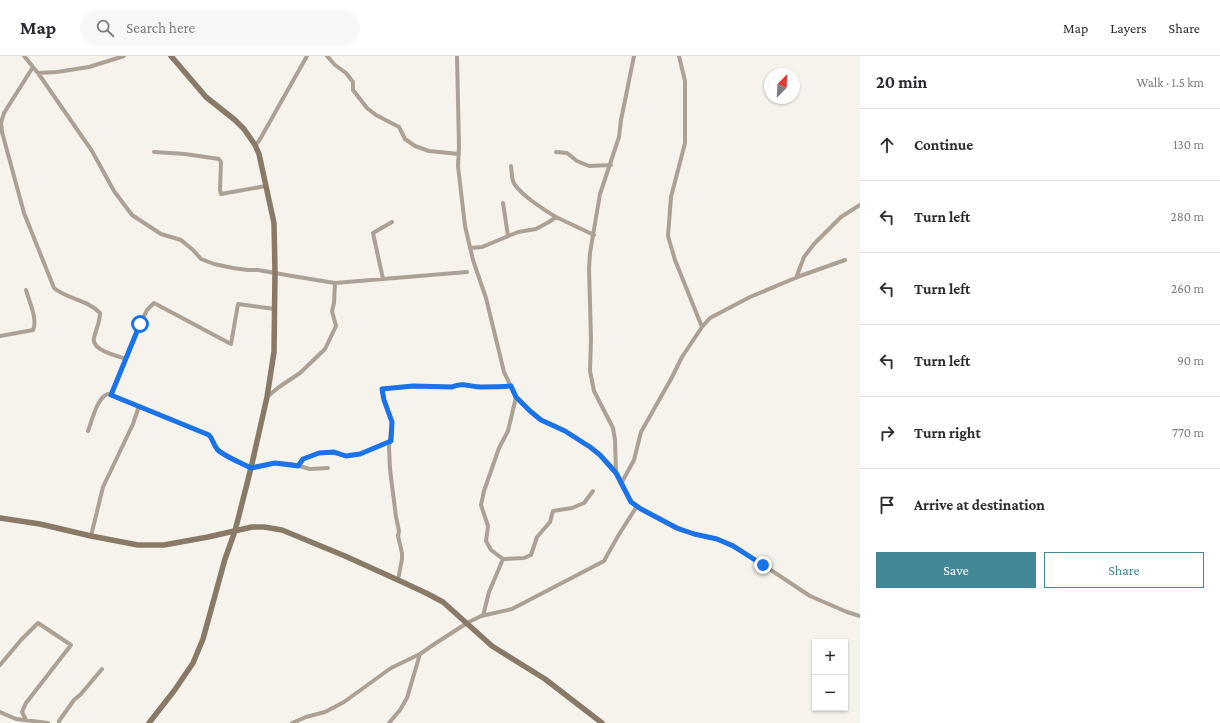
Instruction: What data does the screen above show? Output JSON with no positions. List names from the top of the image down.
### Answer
{
  "north": "top right",
  "page": {
    "header": "Map",
    "search": "Search here",
    "nav": ["Map", "Layers", "Share"],
    "heading": ["20 min", "Walk · 1.5 km"],
    "list": [
      ["Continue", "130 m"],
      ["Turn left", "280 m"],
      ["Turn left", "260 m"],
      ["Turn left", "90 m"],
      ["Turn right", "770 m"],
      "Arrive at destination"
    ],
    "buttons": ["Save", "Share"],
    "map_buttons": ["+", "−"]
  }
}
